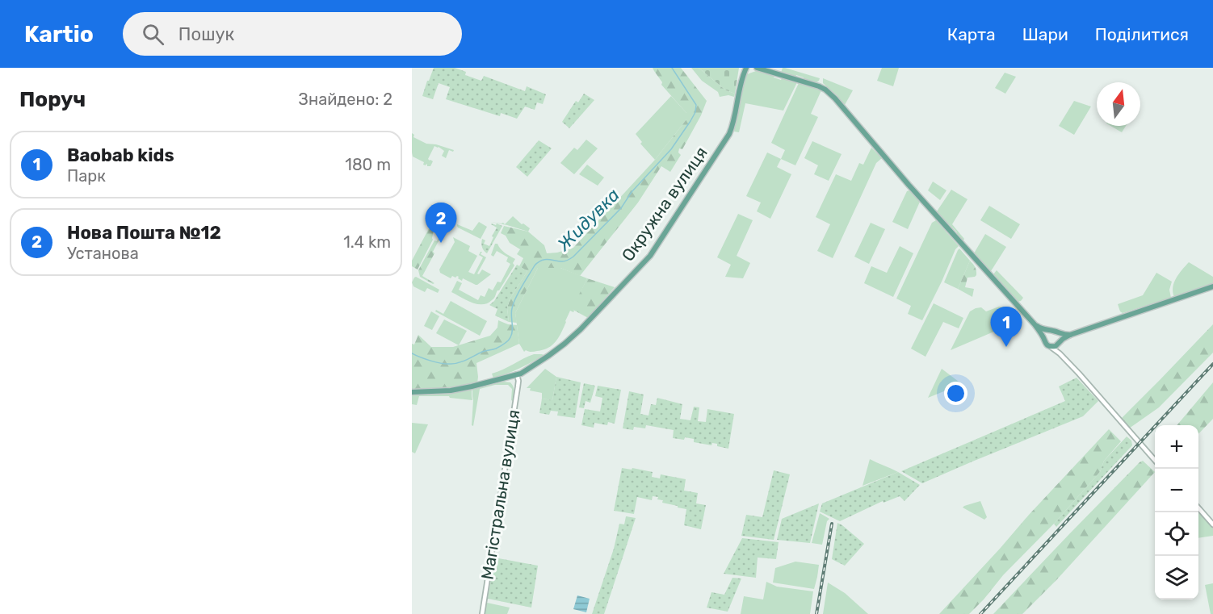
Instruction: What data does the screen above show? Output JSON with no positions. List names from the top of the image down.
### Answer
{
  "streets": {
    "main road": ["Окружна вулиця"],
    "street": ["Магістральна вулиця"]
  },
  "crossings": [
    ["Окружна вулиця", "Магістральна вулиця"]
  ],
  "water": ["Жидувка"],
  "north": "top",
  "page": {
    "header": "Kartio",
    "search": "Пошук",
    "nav": ["Карта", "Шари", "Поділитися"],
    "heading": ["Поруч", "Знайдено: 2"],
    "list": [
      {
        "mark": "1",
        "name": "Baobab kids",
        "note": "Парк",
        "value": "180 m"
      },
      {
        "mark": "2",
        "name": "Нова Пошта №12",
        "note": "Установа",
        "value": "1.4 km"
      }
    ],
    "pins": ["2", "1"],
    "map_buttons": ["+", "−"]
  }
}
